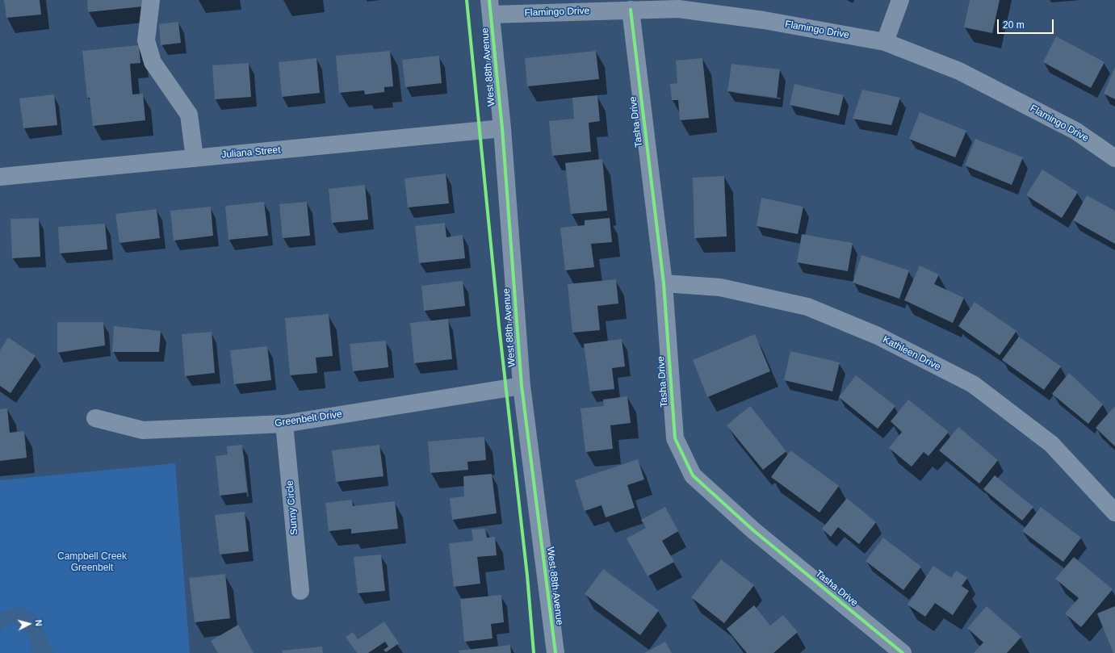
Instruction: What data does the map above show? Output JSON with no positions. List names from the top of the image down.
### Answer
{
  "streets": {
    "street": [
      "Flamingo Drive",
      "West 88th Avenue",
      "Tasha Drive",
      "Juliana Street",
      "Kathleen Drive",
      "Greenbelt Drive",
      "Sunny Circle"
    ]
  },
  "crossings": [
    ["Flamingo Drive", "West 88th Avenue"],
    ["Flamingo Drive", "Tasha Drive"],
    ["West 88th Avenue", "Juliana Street"],
    ["West 88th Avenue", "Greenbelt Drive"],
    ["Tasha Drive", "Kathleen Drive"],
    ["Greenbelt Drive", "Sunny Circle"]
  ],
  "parks": ["Campbell Creek Greenbelt"],
  "scale_bar": "20 m",
  "north": "right"
}
